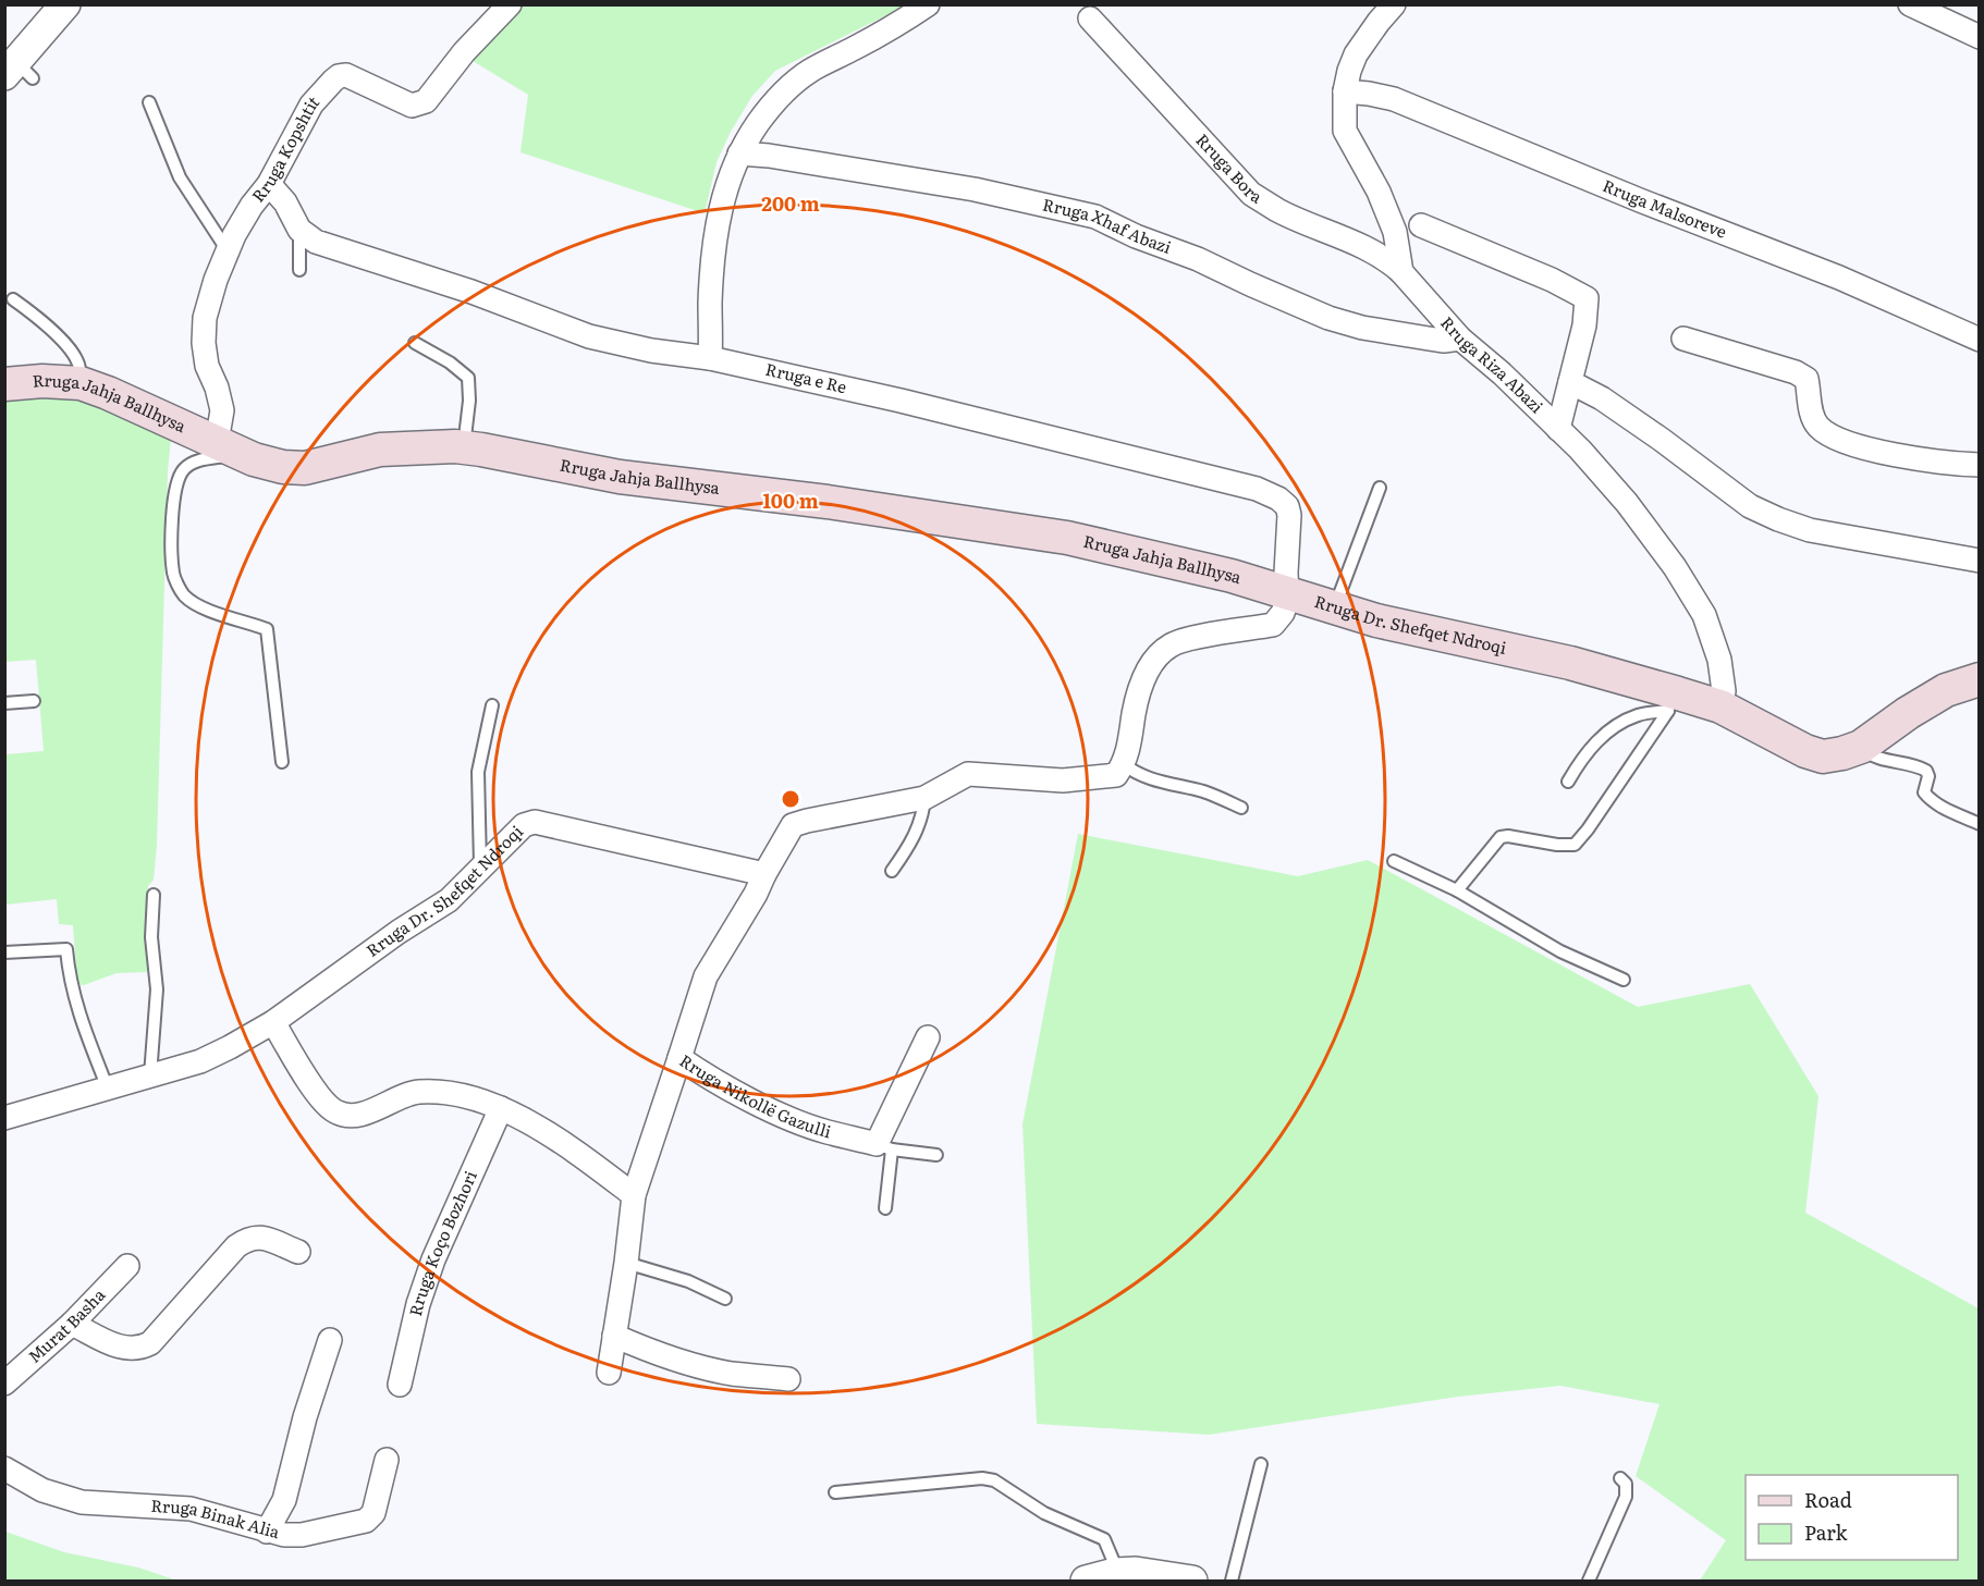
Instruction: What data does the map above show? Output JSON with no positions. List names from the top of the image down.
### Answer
{
  "streets": {
    "main road": ["Rruga Jahja Ballhysa", "Rruga Dr. Shefqet Ndroqi"],
    "street": [
      "Rruga Kopshtit",
      "Rruga Bora",
      "Rruga Malsoreve",
      "Rruga Xhaf Abazi",
      "Rruga Riza Abazi",
      "Rruga e Re",
      "Rruga Nikollë Gazulli",
      "Rruga Koço Bozhori",
      "Murat Basha",
      "Rruga Binak Alia"
    ]
  },
  "crossings": [
    ["Rruga Kopshtit", "Rruga Jahja Ballhysa"],
    ["Rruga Bora", "Rruga Riza Abazi"],
    ["Rruga Xhaf Abazi", "Rruga Riza Abazi"],
    ["Rruga Riza Abazi", "Rruga Dr. Shefqet Ndroqi"],
    ["Rruga e Re", "Rruga Jahja Ballhysa"],
    ["Rruga e Re", "Rruga Dr. Shefqet Ndroqi"],
    ["Rruga Jahja Ballhysa", "Rruga Dr. Shefqet Ndroqi"],
    ["Rruga Dr. Shefqet Ndroqi", "Rruga Nikollë Gazulli"]
  ],
  "legend": ["Road", "Park"],
  "rings": ["200 m", "100 m"]
}
